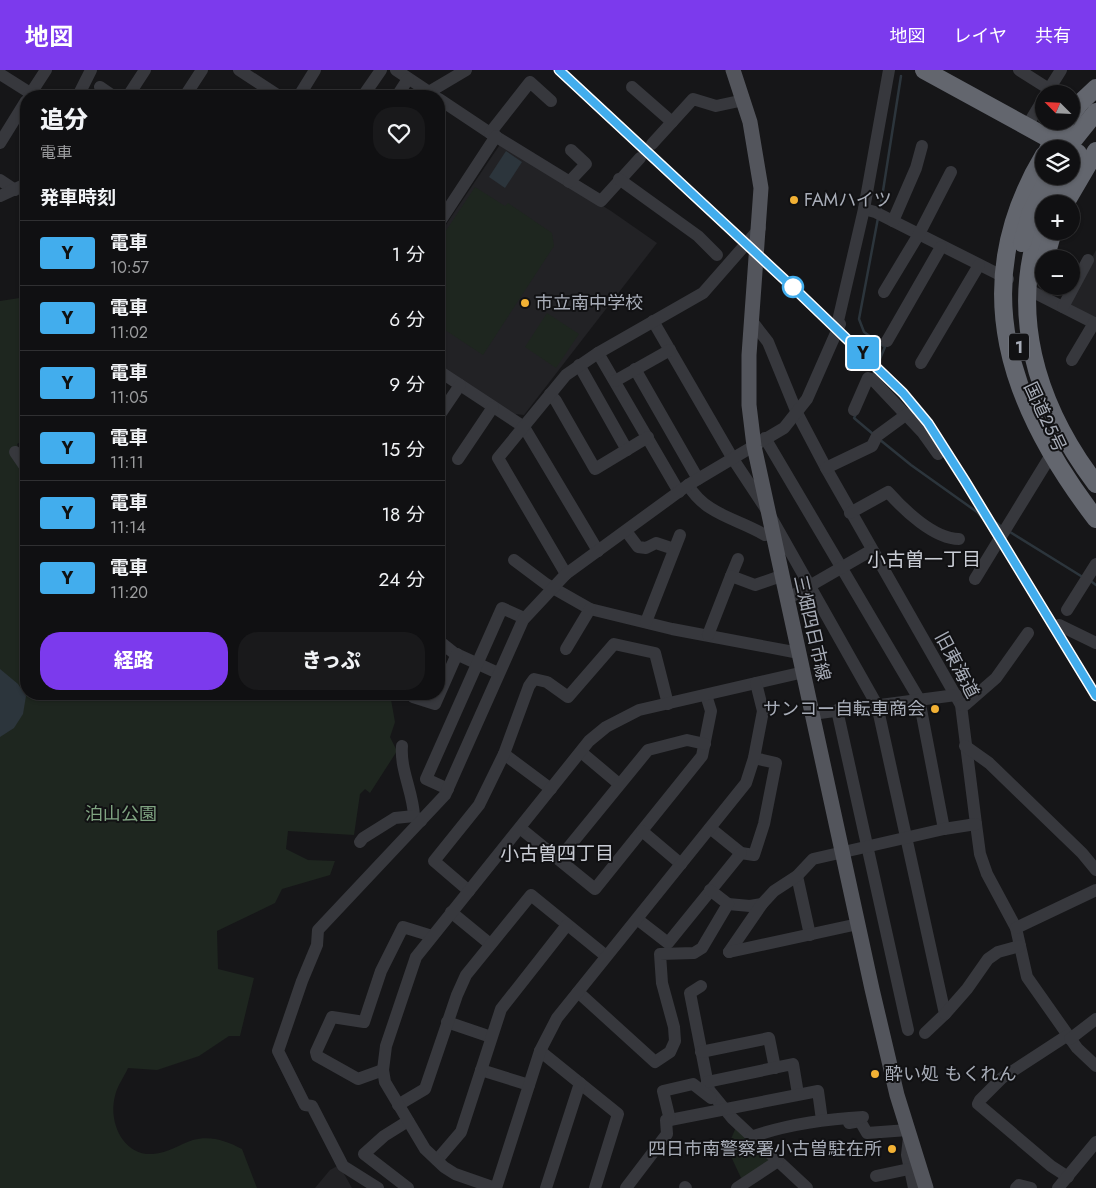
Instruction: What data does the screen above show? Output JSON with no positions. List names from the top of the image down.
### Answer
{
  "streets": {
    "highway": ["1", "国道25号"],
    "main road": ["三畑四日市線"],
    "street": ["旧東海道"]
  },
  "crossings": [
    ["三畑四日市線", "旧東海道"]
  ],
  "districts": ["小古曽一丁目", "小古曽四丁目"],
  "parks": ["泊山公園"],
  "places": [
    "FAMハイツ",
    "市立南中学校",
    "サンコー自転車商会",
    "酔い処 もくれん",
    "四日市南警察署小古曽駐在所"
  ],
  "north": "top left",
  "page": {
    "header": "地図",
    "nav": ["地図", "レイヤ", "共有"],
    "on_map": "Y",
    "map_buttons": ["+", "−"],
    "heading": [
      ["追分", "電車"],
      "発車時刻"
    ],
    "list": [
      {
        "mark": "Y",
        "name": "電車",
        "note": "10:57",
        "value": "1 分"
      },
      {
        "mark": "Y",
        "name": "電車",
        "note": "11:02",
        "value": "6 分"
      },
      {
        "mark": "Y",
        "name": "電車",
        "note": "11:05",
        "value": "9 分"
      },
      {
        "mark": "Y",
        "name": "電車",
        "note": "11:11",
        "value": "15 分"
      },
      {
        "mark": "Y",
        "name": "電車",
        "note": "11:14",
        "value": "18 分"
      },
      {
        "mark": "Y",
        "name": "電車",
        "note": "11:20",
        "value": "24 分"
      }
    ],
    "buttons": ["経路", "きっぷ"]
  }
}
